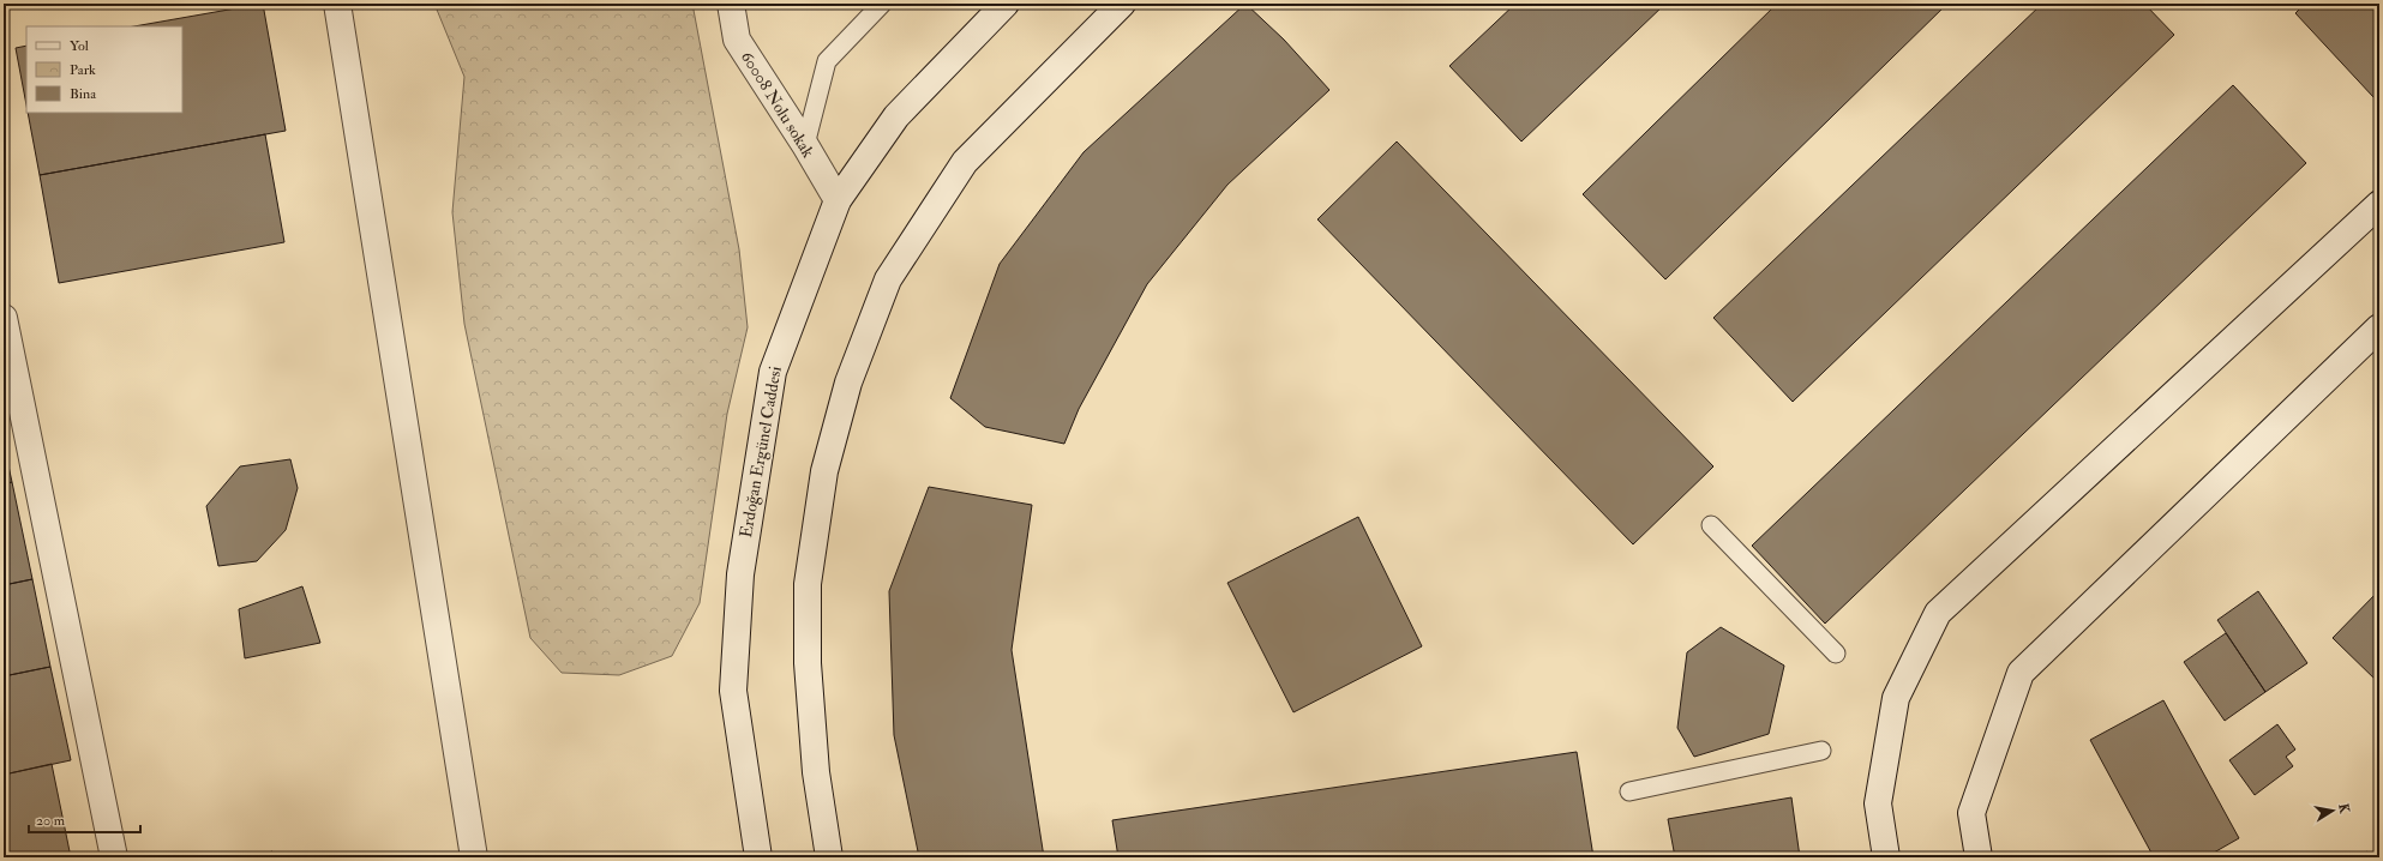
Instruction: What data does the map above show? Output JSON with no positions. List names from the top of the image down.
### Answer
{
  "streets": {
    "street": ["60008 Nolu sokak", "Erdoğan Ergünel Caddesi"]
  },
  "crossings": [
    ["60008 Nolu sokak", "Erdoğan Ergünel Caddesi"]
  ],
  "legend": ["Yol", "Park", "Bina"],
  "scale_bar": "20 m",
  "north": "right"
}
